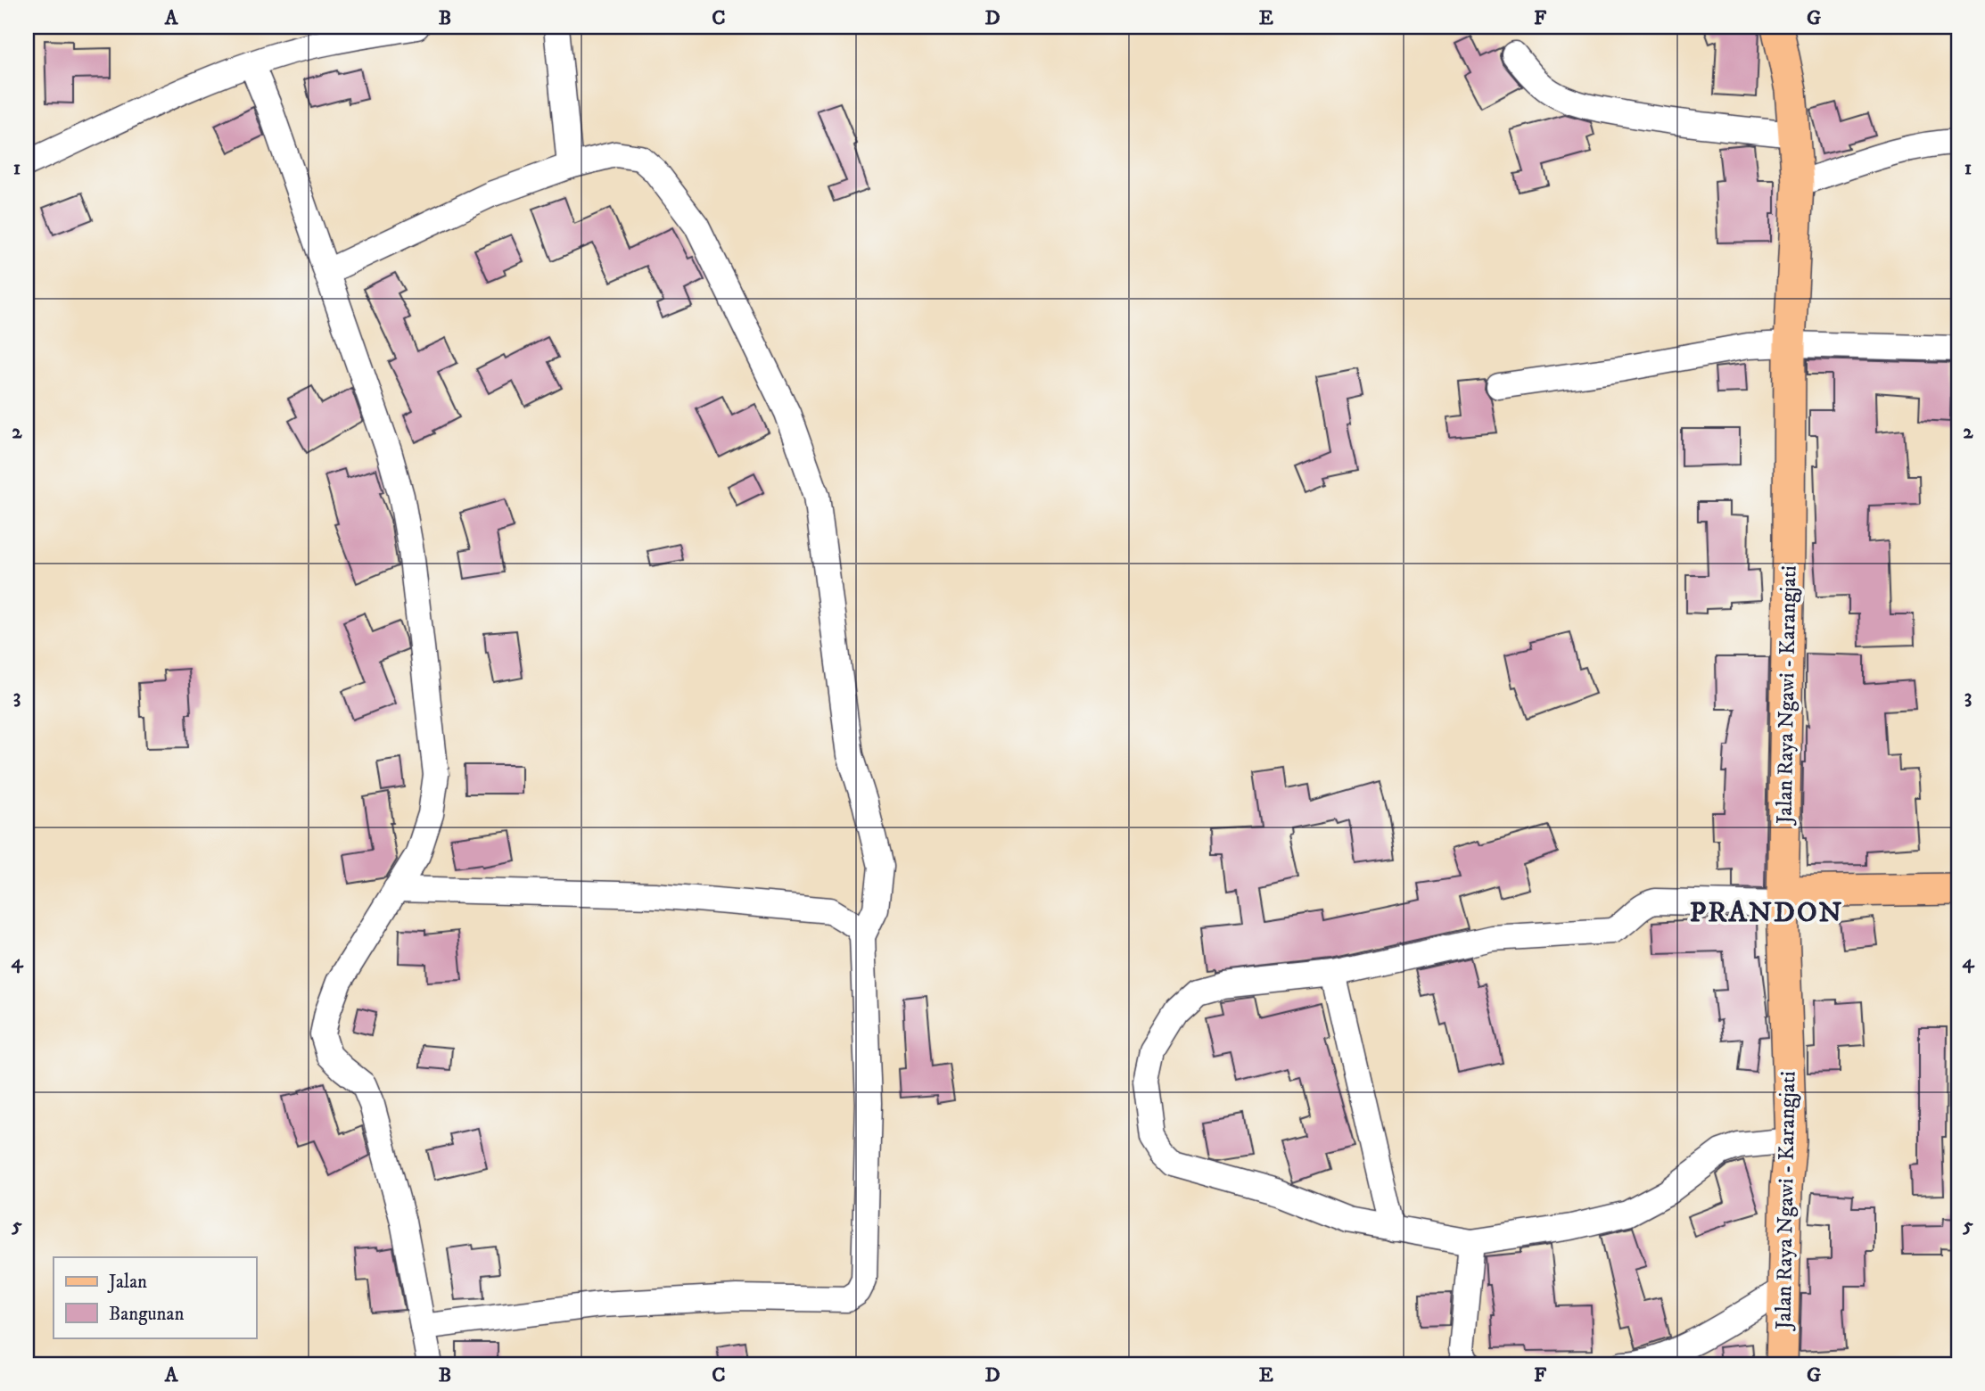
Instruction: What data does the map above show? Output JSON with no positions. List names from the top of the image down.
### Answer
{
  "streets": {
    "main road": ["Jalan Raya Ngawi - Karangjati"]
  },
  "districts": ["PRANDON"],
  "legend": ["Jalan", "Bangunan"],
  "grid": {
    "columns": [
      "A",
      "B",
      "C",
      "D",
      "E",
      "F",
      "G"
    ],
    "rows": [
      "1",
      "2",
      "3",
      "4",
      "5"
    ]
  }
}
